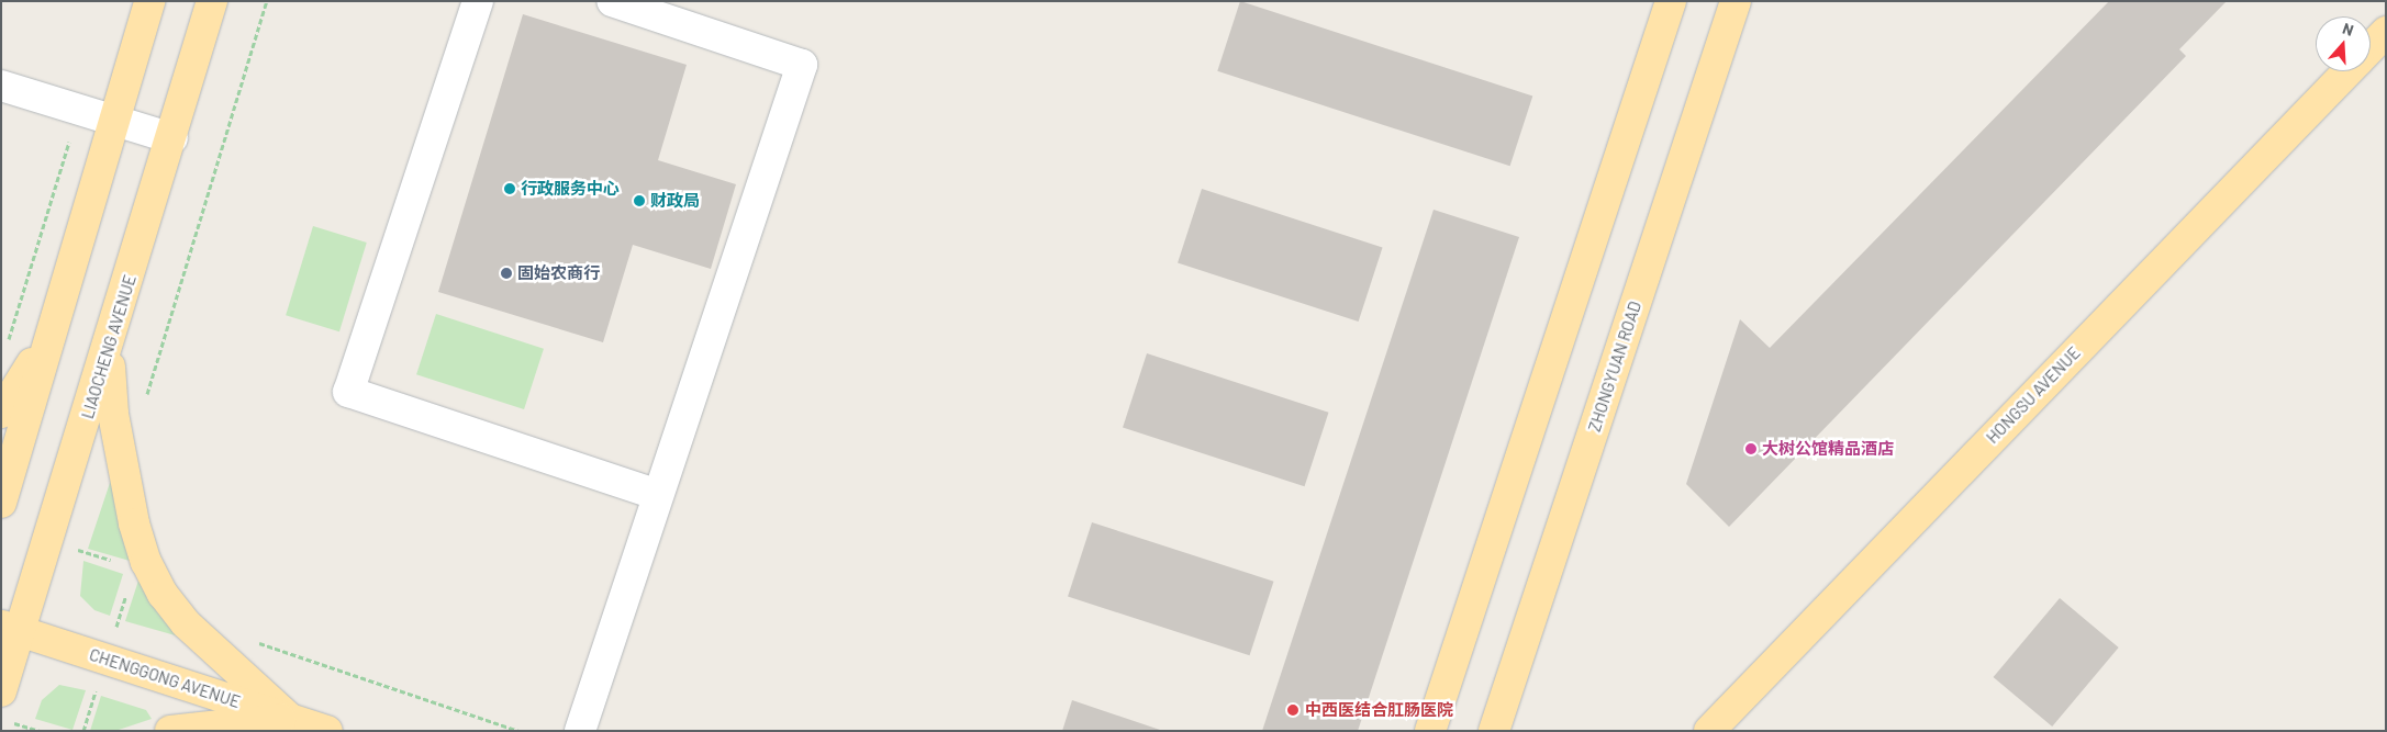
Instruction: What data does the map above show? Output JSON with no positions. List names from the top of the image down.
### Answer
{
  "streets": {
    "main road": [
      "LIAOCHENG AVENUE",
      "ZHONGYUAN ROAD",
      "HONGSU AVENUE",
      "CHENGGONG AVENUE"
    ]
  },
  "crossings": [
    ["LIAOCHENG AVENUE", "CHENGGONG AVENUE"]
  ],
  "places": [
    "行政服务中心",
    "财政局",
    "固始农商行",
    "大树公馆精品酒店",
    "中西医结合肛肠医院"
  ],
  "north": "top"
}
